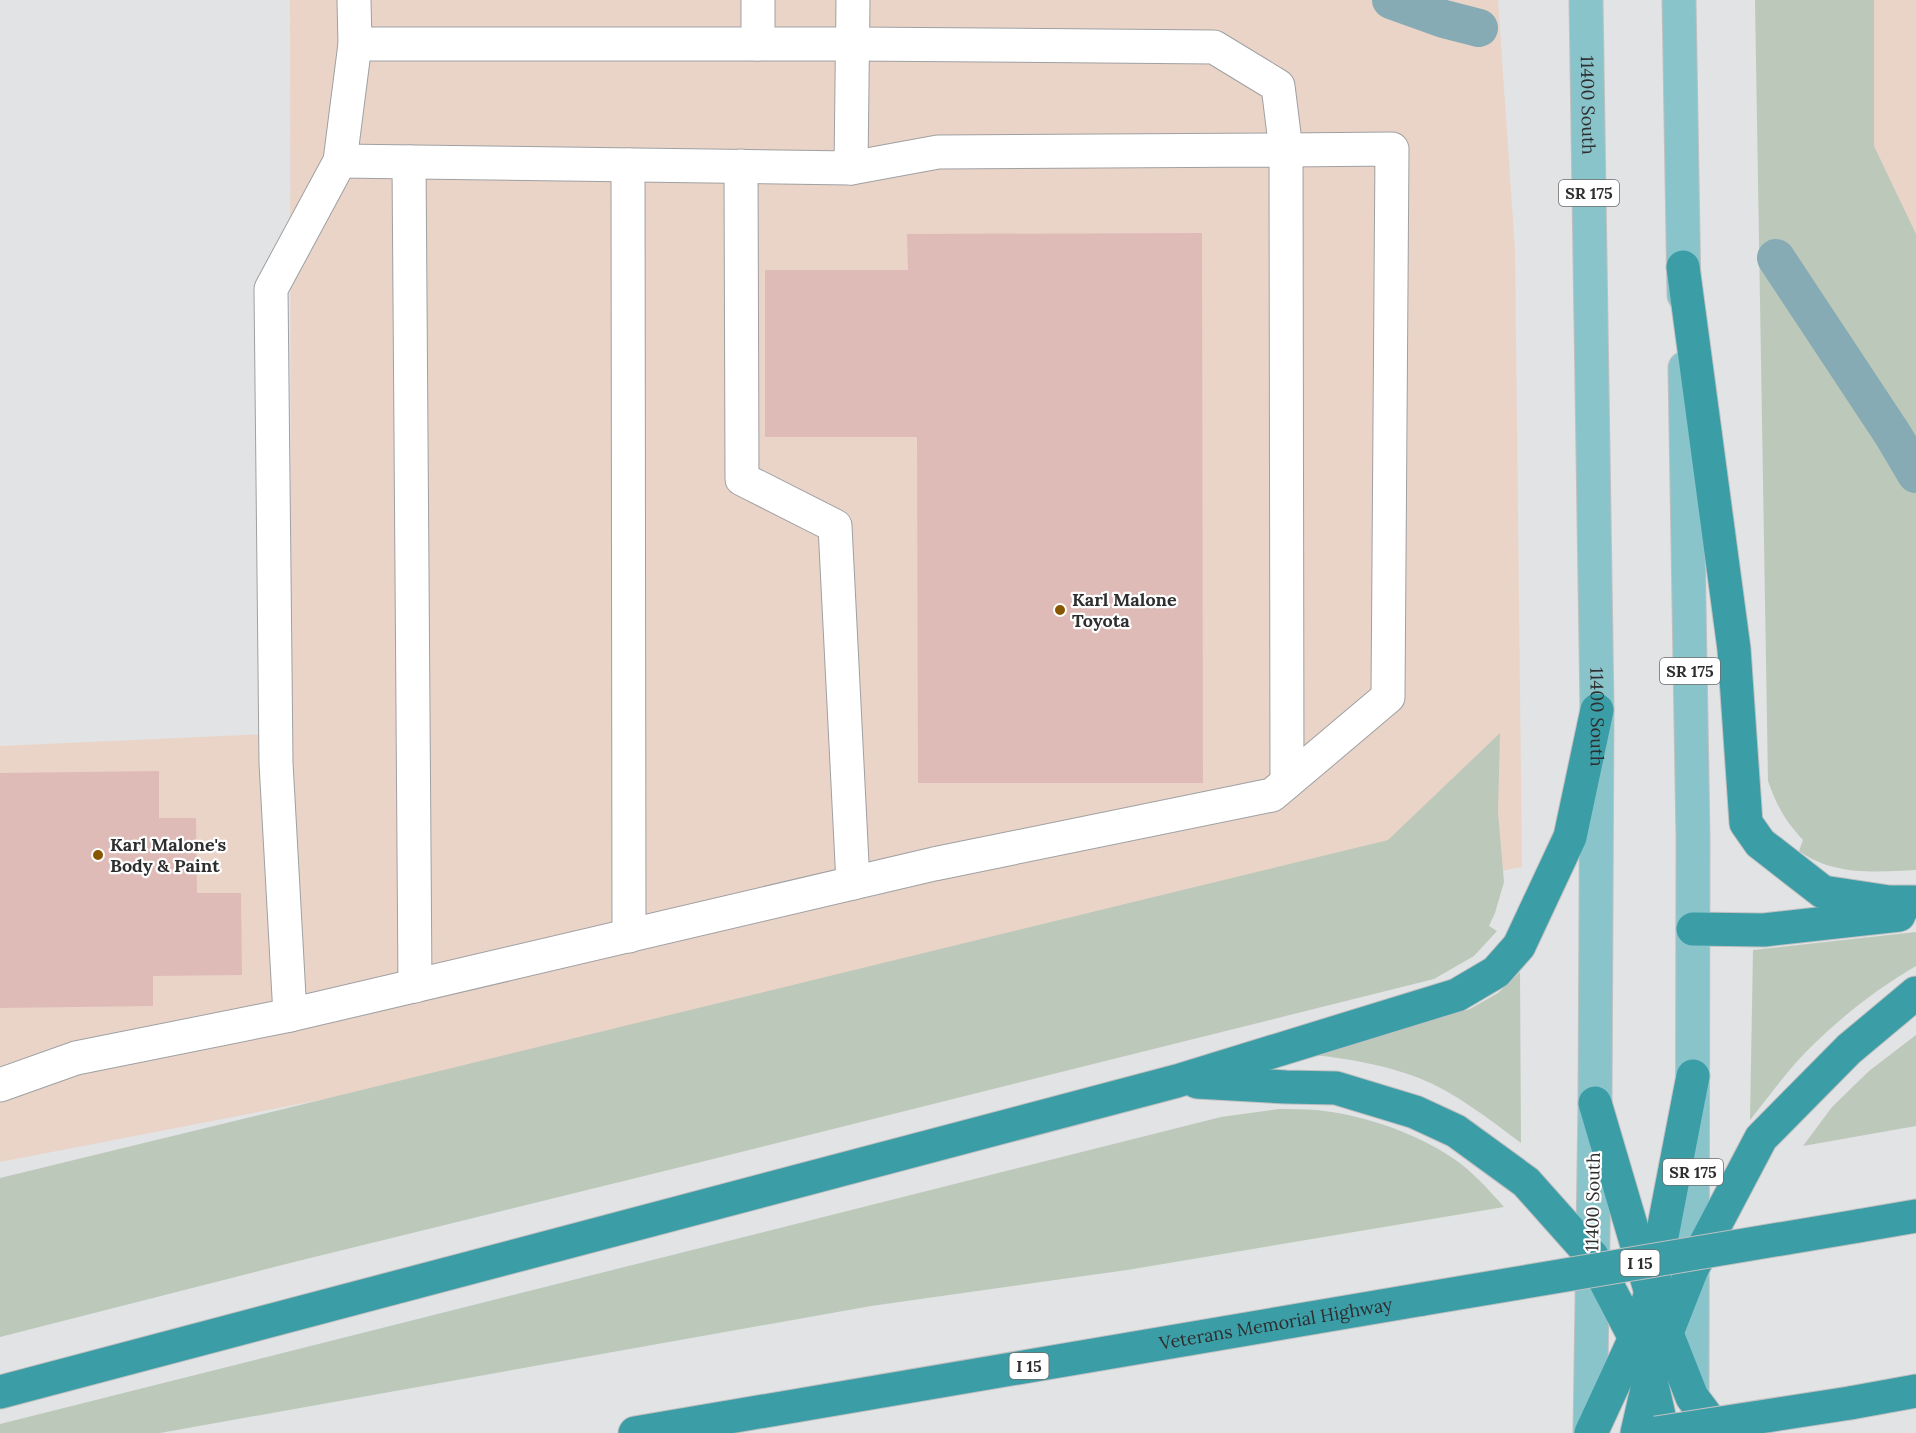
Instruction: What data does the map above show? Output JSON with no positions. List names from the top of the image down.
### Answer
{
  "streets": {
    "highway": ["I 15", "Veterans Memorial Highway"],
    "main road": ["11400 South", "SR 175"]
  },
  "places": ["Karl Malone Toyota", "Karl Malone's Body & Paint"]
}
